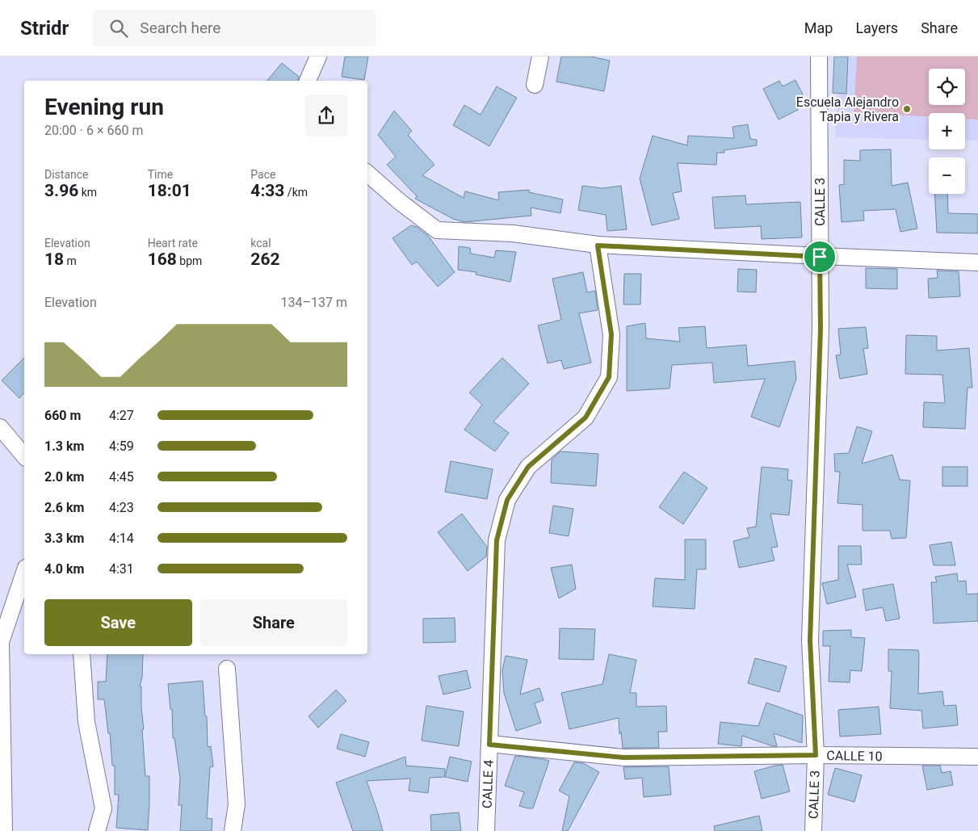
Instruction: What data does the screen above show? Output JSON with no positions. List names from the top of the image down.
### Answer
{
  "streets": {
    "street": ["CALLE 3", "CALLE 10", "CALLE 4"]
  },
  "crossings": [
    ["CALLE 3", "CALLE 10"],
    ["CALLE 10", "CALLE 4"]
  ],
  "places": ["Escuela Alejandro Tapia y Rivera"],
  "page": {
    "header": "Stridr",
    "search": "Search here",
    "nav": ["Map", "Layers", "Share"],
    "map_buttons": ["+", "−"],
    "heading": ["Evening run", "20:00 · 6 × 660 m"],
    "stats": [
      ["Distance", "3.96 km"],
      ["Time", "18:01"],
      ["Pace", "4:33 /km"],
      ["Elevation", "18 m"],
      ["Heart rate", "168 bpm"],
      ["kcal", "262"]
    ],
    "chart": ["Elevation", "134–137 m"],
    "list": [
      {
        "name": "660 m",
        "note": "4:27"
      },
      {
        "name": "1.3 km",
        "note": "4:59"
      },
      {
        "name": "2.0 km",
        "note": "4:45"
      },
      {
        "name": "2.6 km",
        "note": "4:23"
      },
      {
        "name": "3.3 km",
        "note": "4:14"
      },
      {
        "name": "4.0 km",
        "note": "4:31"
      }
    ],
    "buttons": ["Save", "Share"]
  }
}
